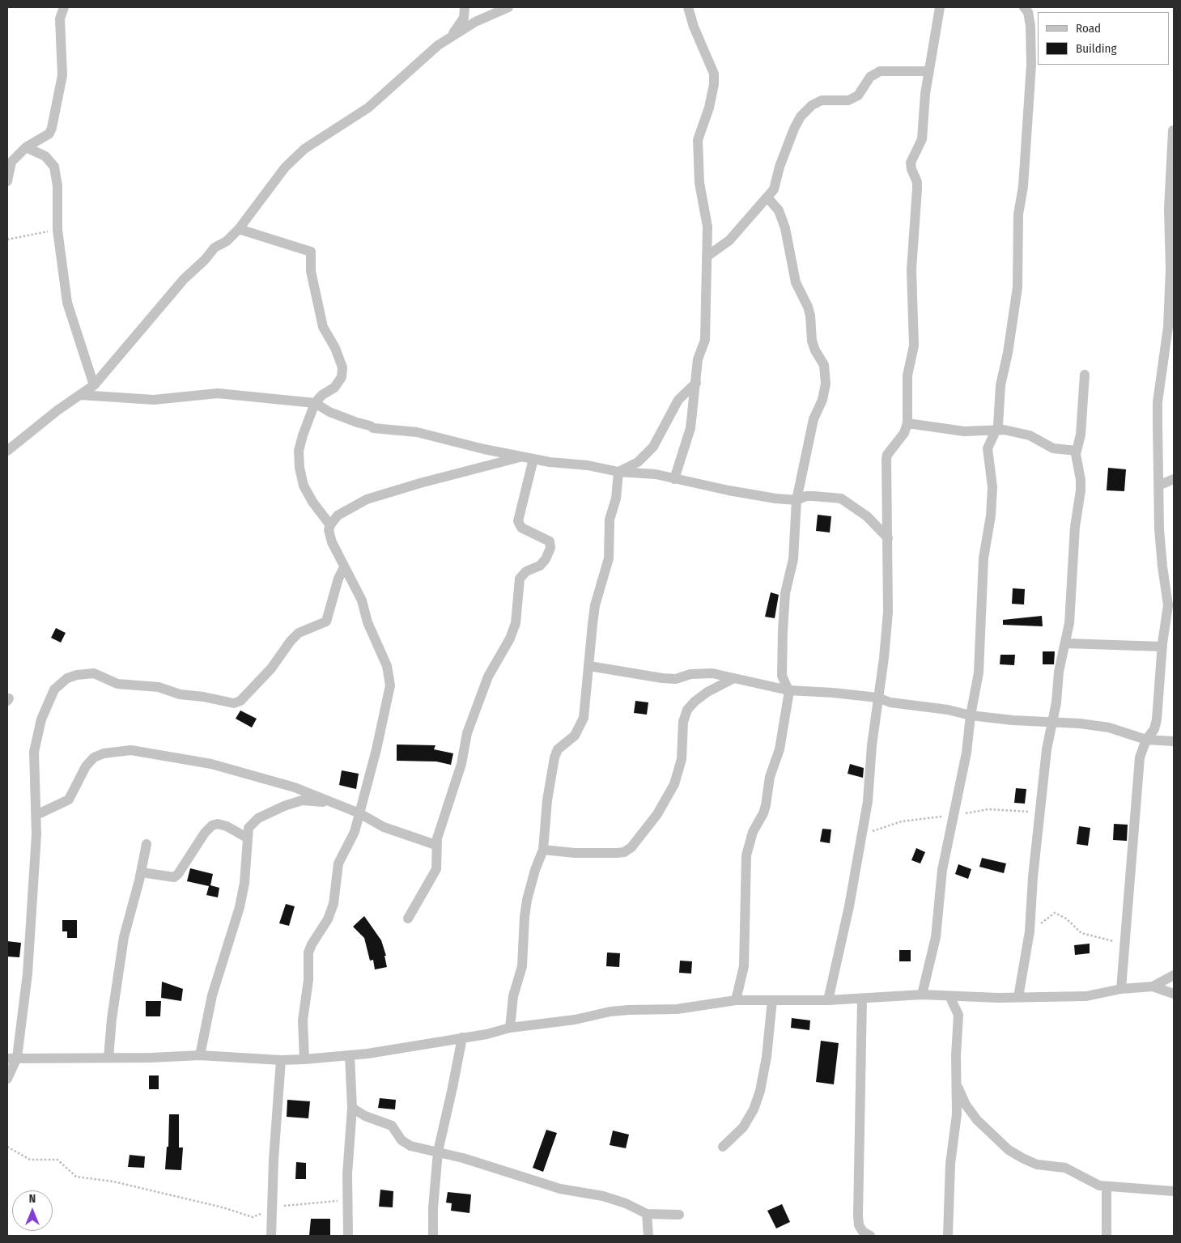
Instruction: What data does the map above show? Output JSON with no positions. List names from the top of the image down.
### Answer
{
  "legend": ["Road", "Building"],
  "north": "top"
}
